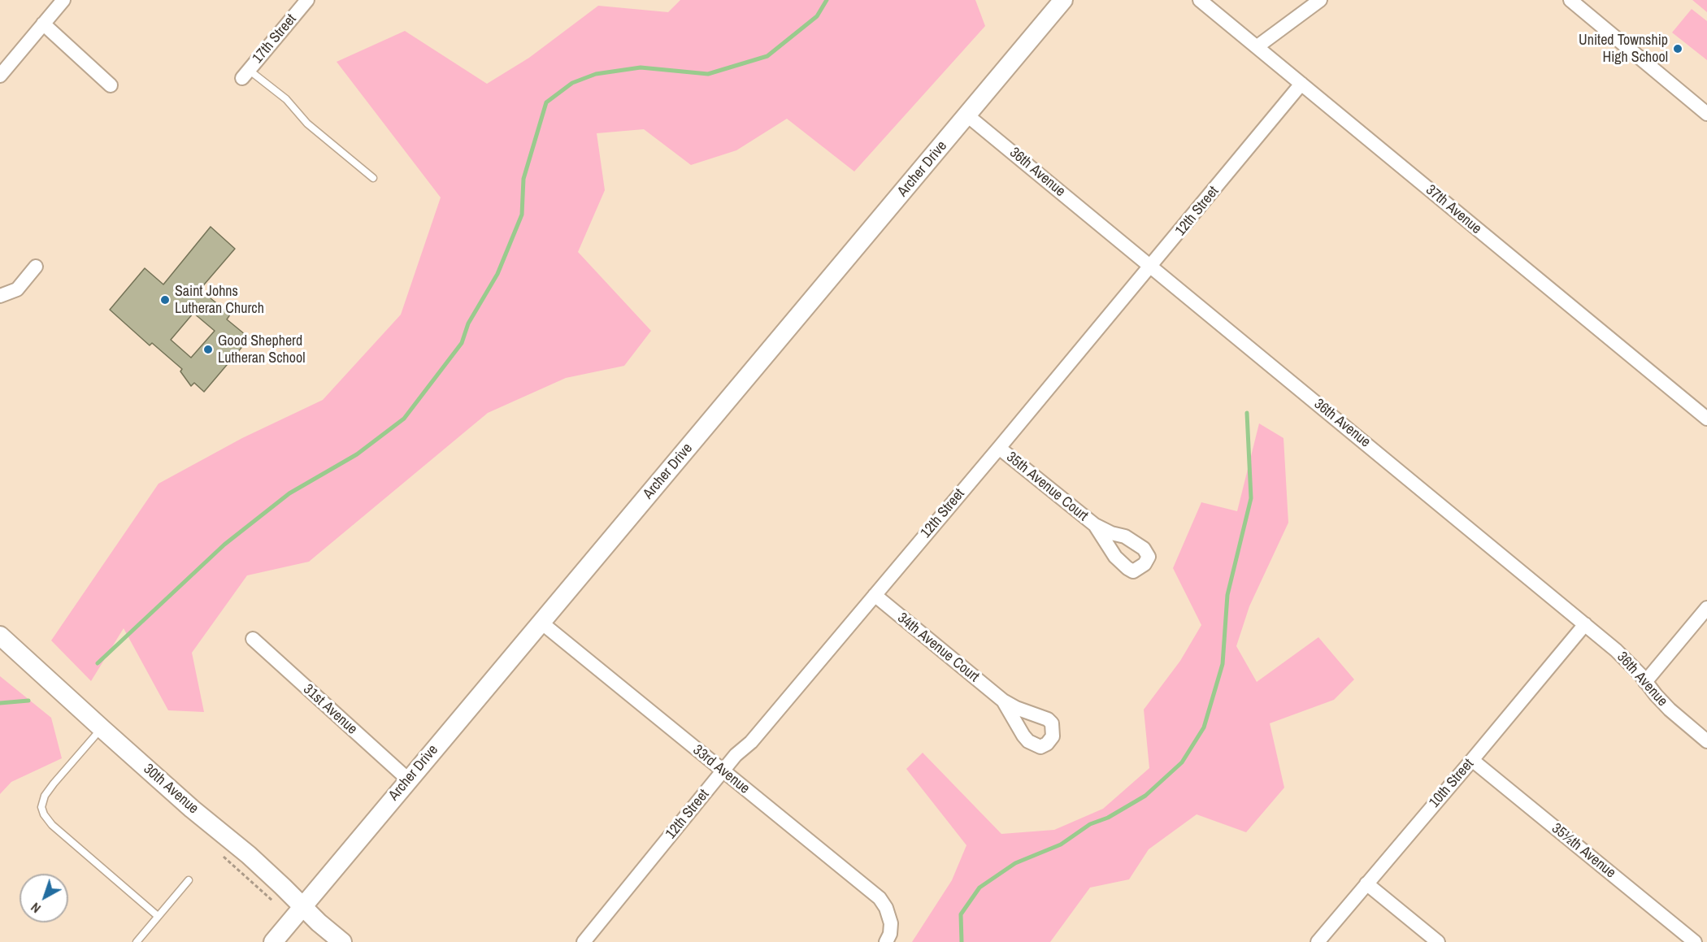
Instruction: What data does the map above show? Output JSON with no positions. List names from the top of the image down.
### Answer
{
  "streets": {
    "street": [
      "17th Street",
      "Archer Drive",
      "36th Avenue",
      "37th Avenue",
      "12th Street",
      "35th Avenue Court",
      "34th Avenue Court",
      "31st Avenue",
      "33rd Avenue",
      "10th Street",
      "30th Avenue",
      "35½th Avenue"
    ]
  },
  "crossings": [
    ["Archer Drive", "36th Avenue"],
    ["Archer Drive", "31st Avenue"],
    ["Archer Drive", "33rd Avenue"],
    ["Archer Drive", "30th Avenue"],
    ["36th Avenue", "12th Street"],
    ["36th Avenue", "10th Street"],
    ["37th Avenue", "12th Street"],
    ["12th Street", "35th Avenue Court"],
    ["12th Street", "34th Avenue Court"],
    ["12th Street", "33rd Avenue"],
    ["10th Street", "35½th Avenue"]
  ],
  "places": ["United Township High School", "Saint Johns Lutheran Church", "Good Shepherd Lutheran School"],
  "north": "bottom left"
}
